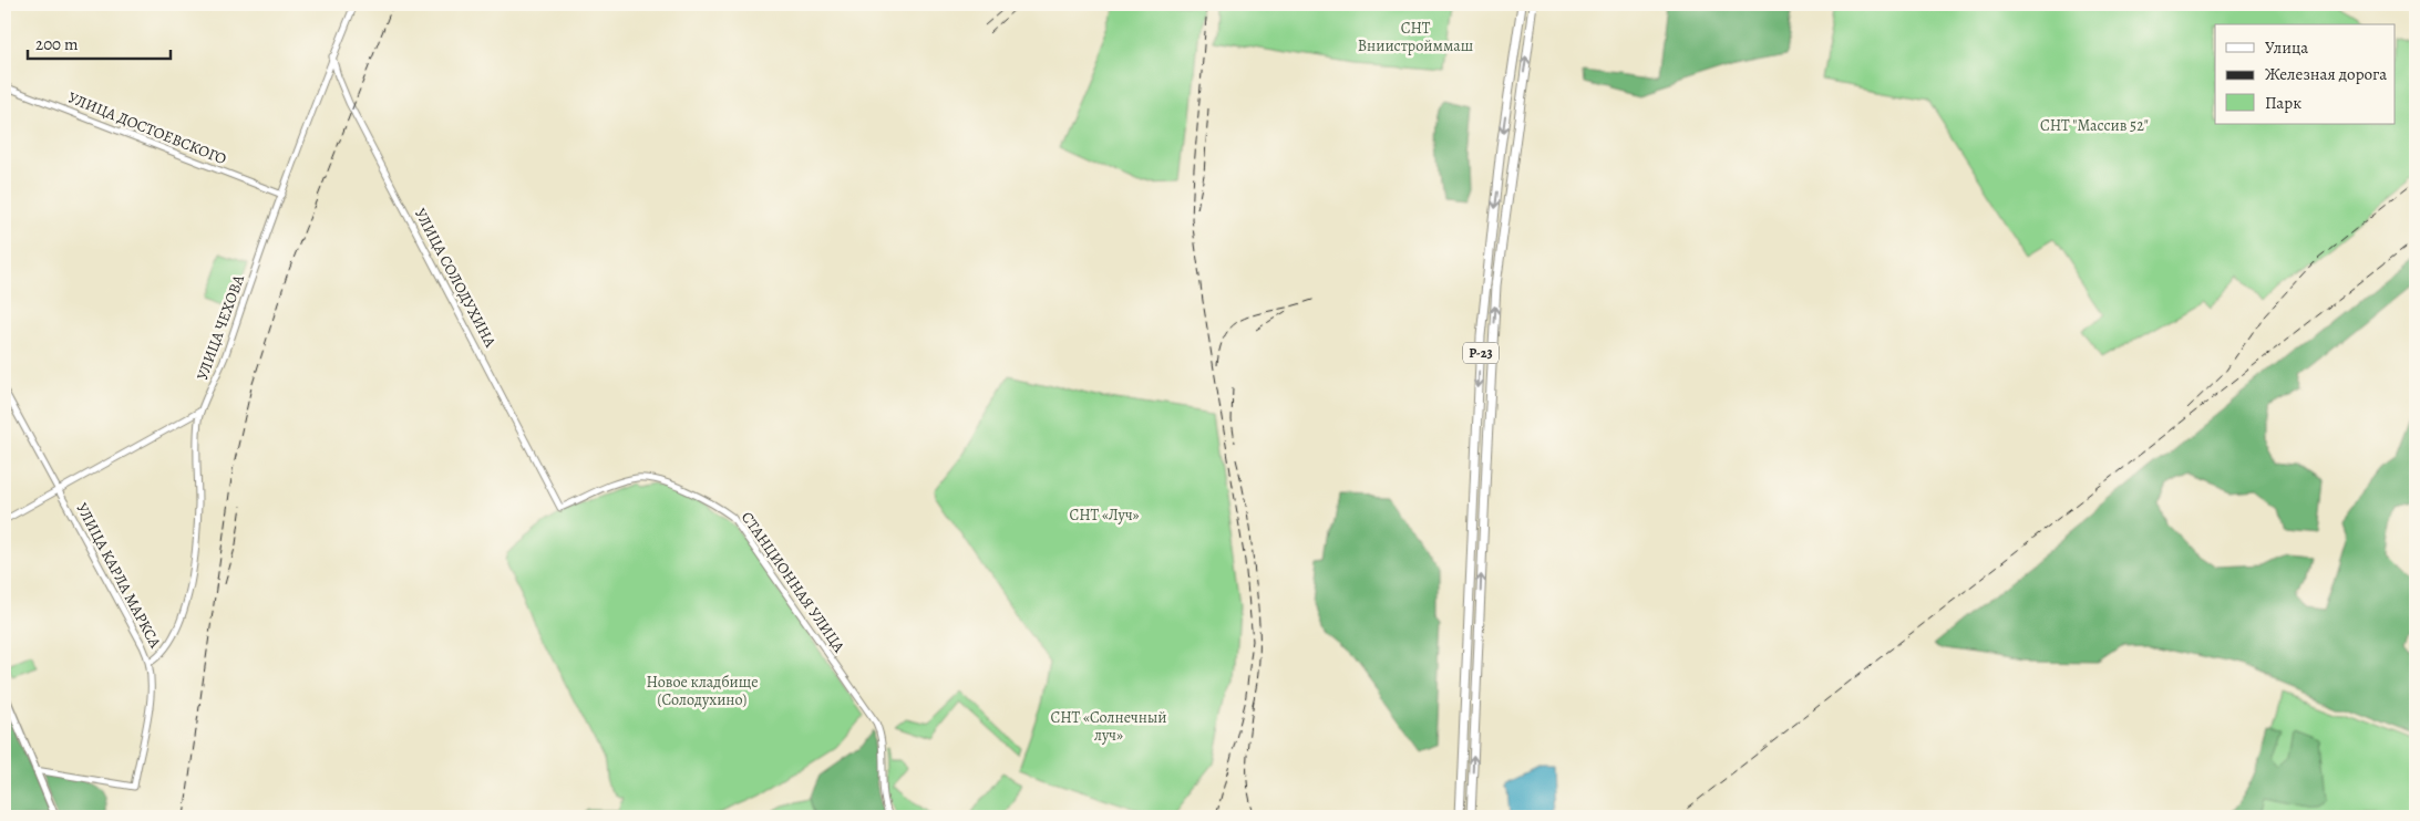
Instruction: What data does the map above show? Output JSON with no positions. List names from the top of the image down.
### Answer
{
  "streets": {
    "highway": ["Р-23"],
    "street": [
      "УЛИЦА ДОСТОЕВСКОГО",
      "УЛИЦА СОЛОДУХИНА",
      "УЛИЦА ЧЕХОВА",
      "УЛИЦА КАРЛА МАРКСА",
      "СТАНЦИОННАЯ УЛИЦА"
    ]
  },
  "crossings": [
    ["УЛИЦА ДОСТОЕВСКОГО", "УЛИЦА ЧЕХОВА"],
    ["УЛИЦА СОЛОДУХИНА", "УЛИЦА ЧЕХОВА"],
    ["УЛИЦА СОЛОДУХИНА", "СТАНЦИОННАЯ УЛИЦА"],
    ["УЛИЦА ЧЕХОВА", "УЛИЦА КАРЛА МАРКСА"]
  ],
  "parks": [
    "СНТ Вниистройммаш",
    "СНТ \"Массив 52\"",
    "СНТ «Луч»",
    "Новое кладбище (Солодухино)",
    "СНТ «Солнечный луч»"
  ],
  "legend": ["Улица", "Железная дорога", "Парк"],
  "scale_bar": "200 m"
}
